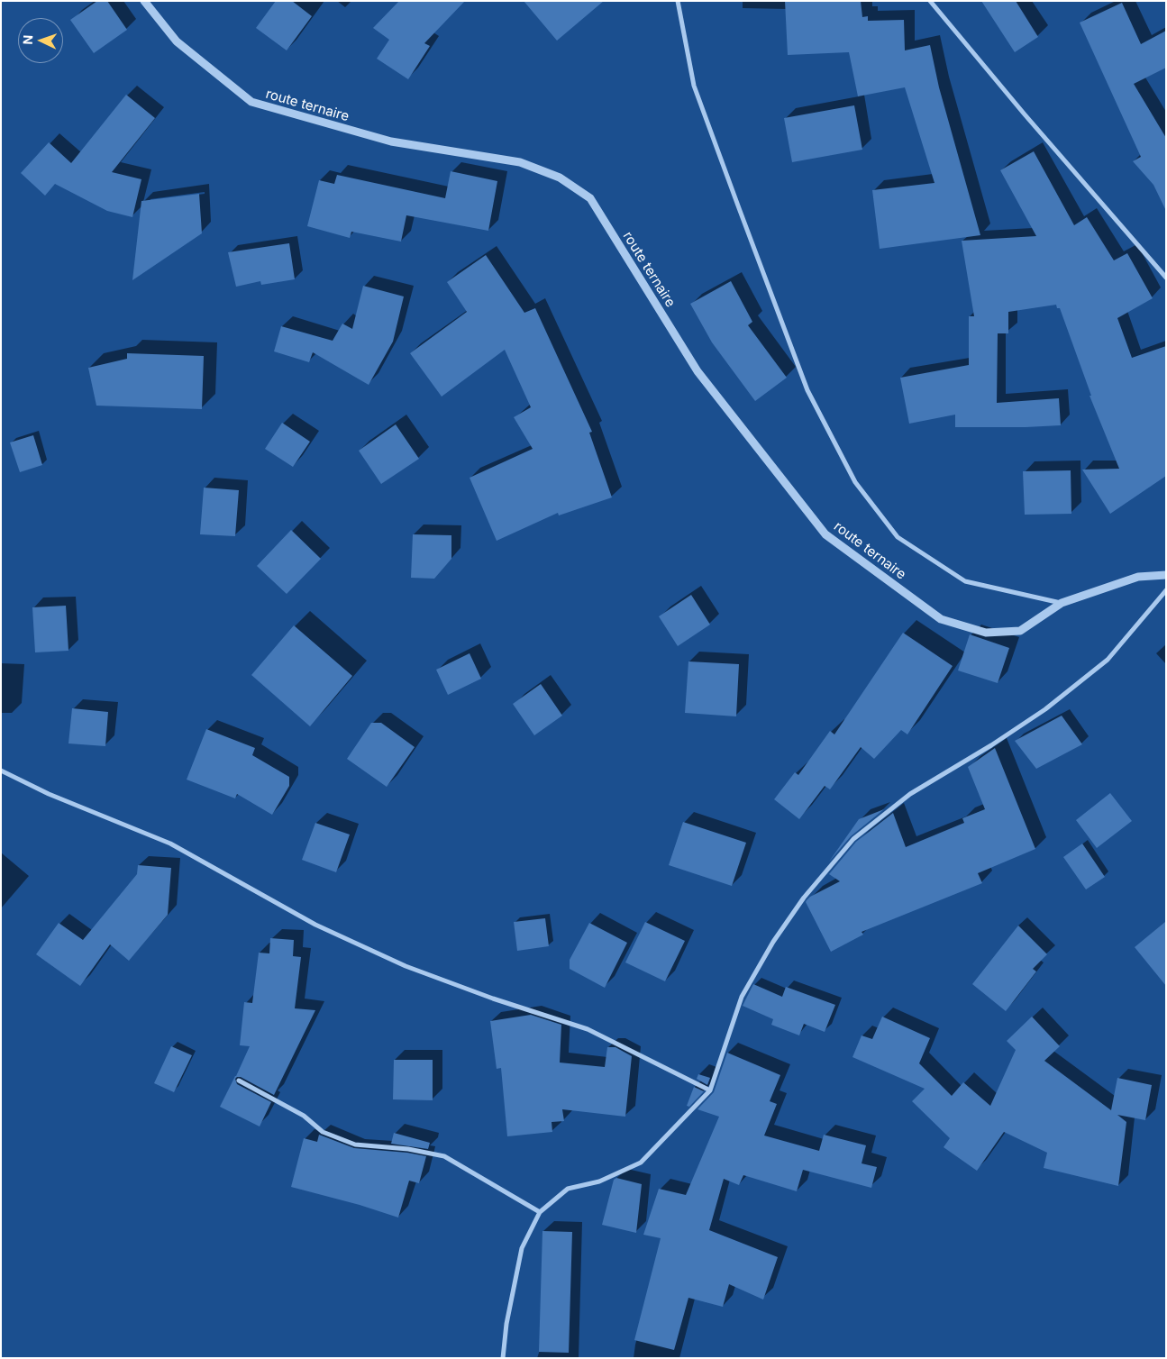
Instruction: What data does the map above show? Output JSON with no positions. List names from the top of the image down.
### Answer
{
  "streets": {
    "street": ["route ternaire"]
  },
  "north": "left"
}
